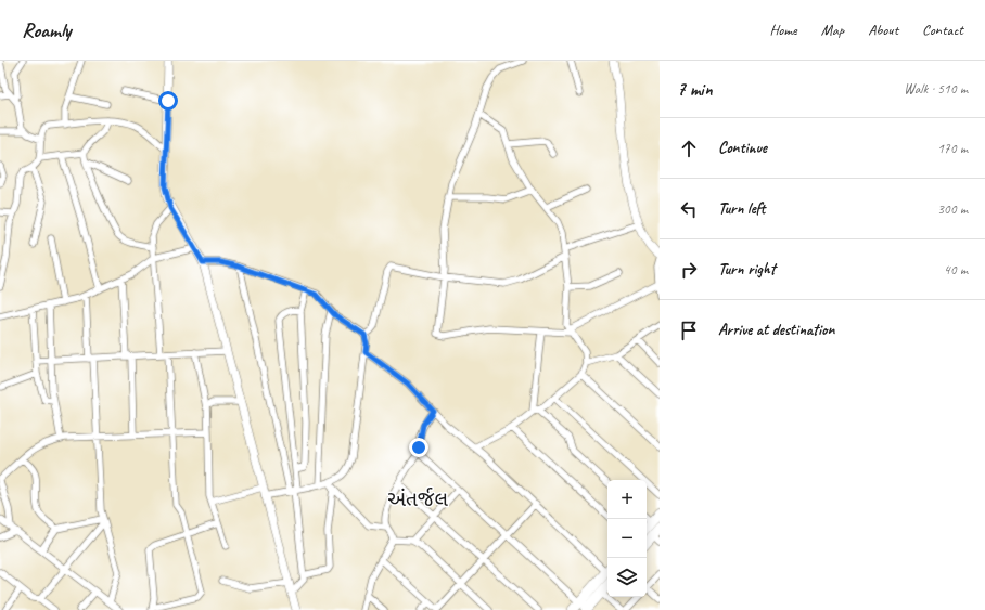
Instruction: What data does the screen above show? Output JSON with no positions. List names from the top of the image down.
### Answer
{
  "districts": ["અંતર્જલ"],
  "page": {
    "header": "Roamly",
    "nav": [
      "Home",
      "Map",
      "About",
      "Contact"
    ],
    "heading": ["7 min", "Walk · 510 m"],
    "list": [
      ["Continue", "170 m"],
      ["Turn left", "300 m"],
      ["Turn right", "40 m"],
      "Arrive at destination"
    ],
    "map_buttons": ["+", "−"]
  }
}
